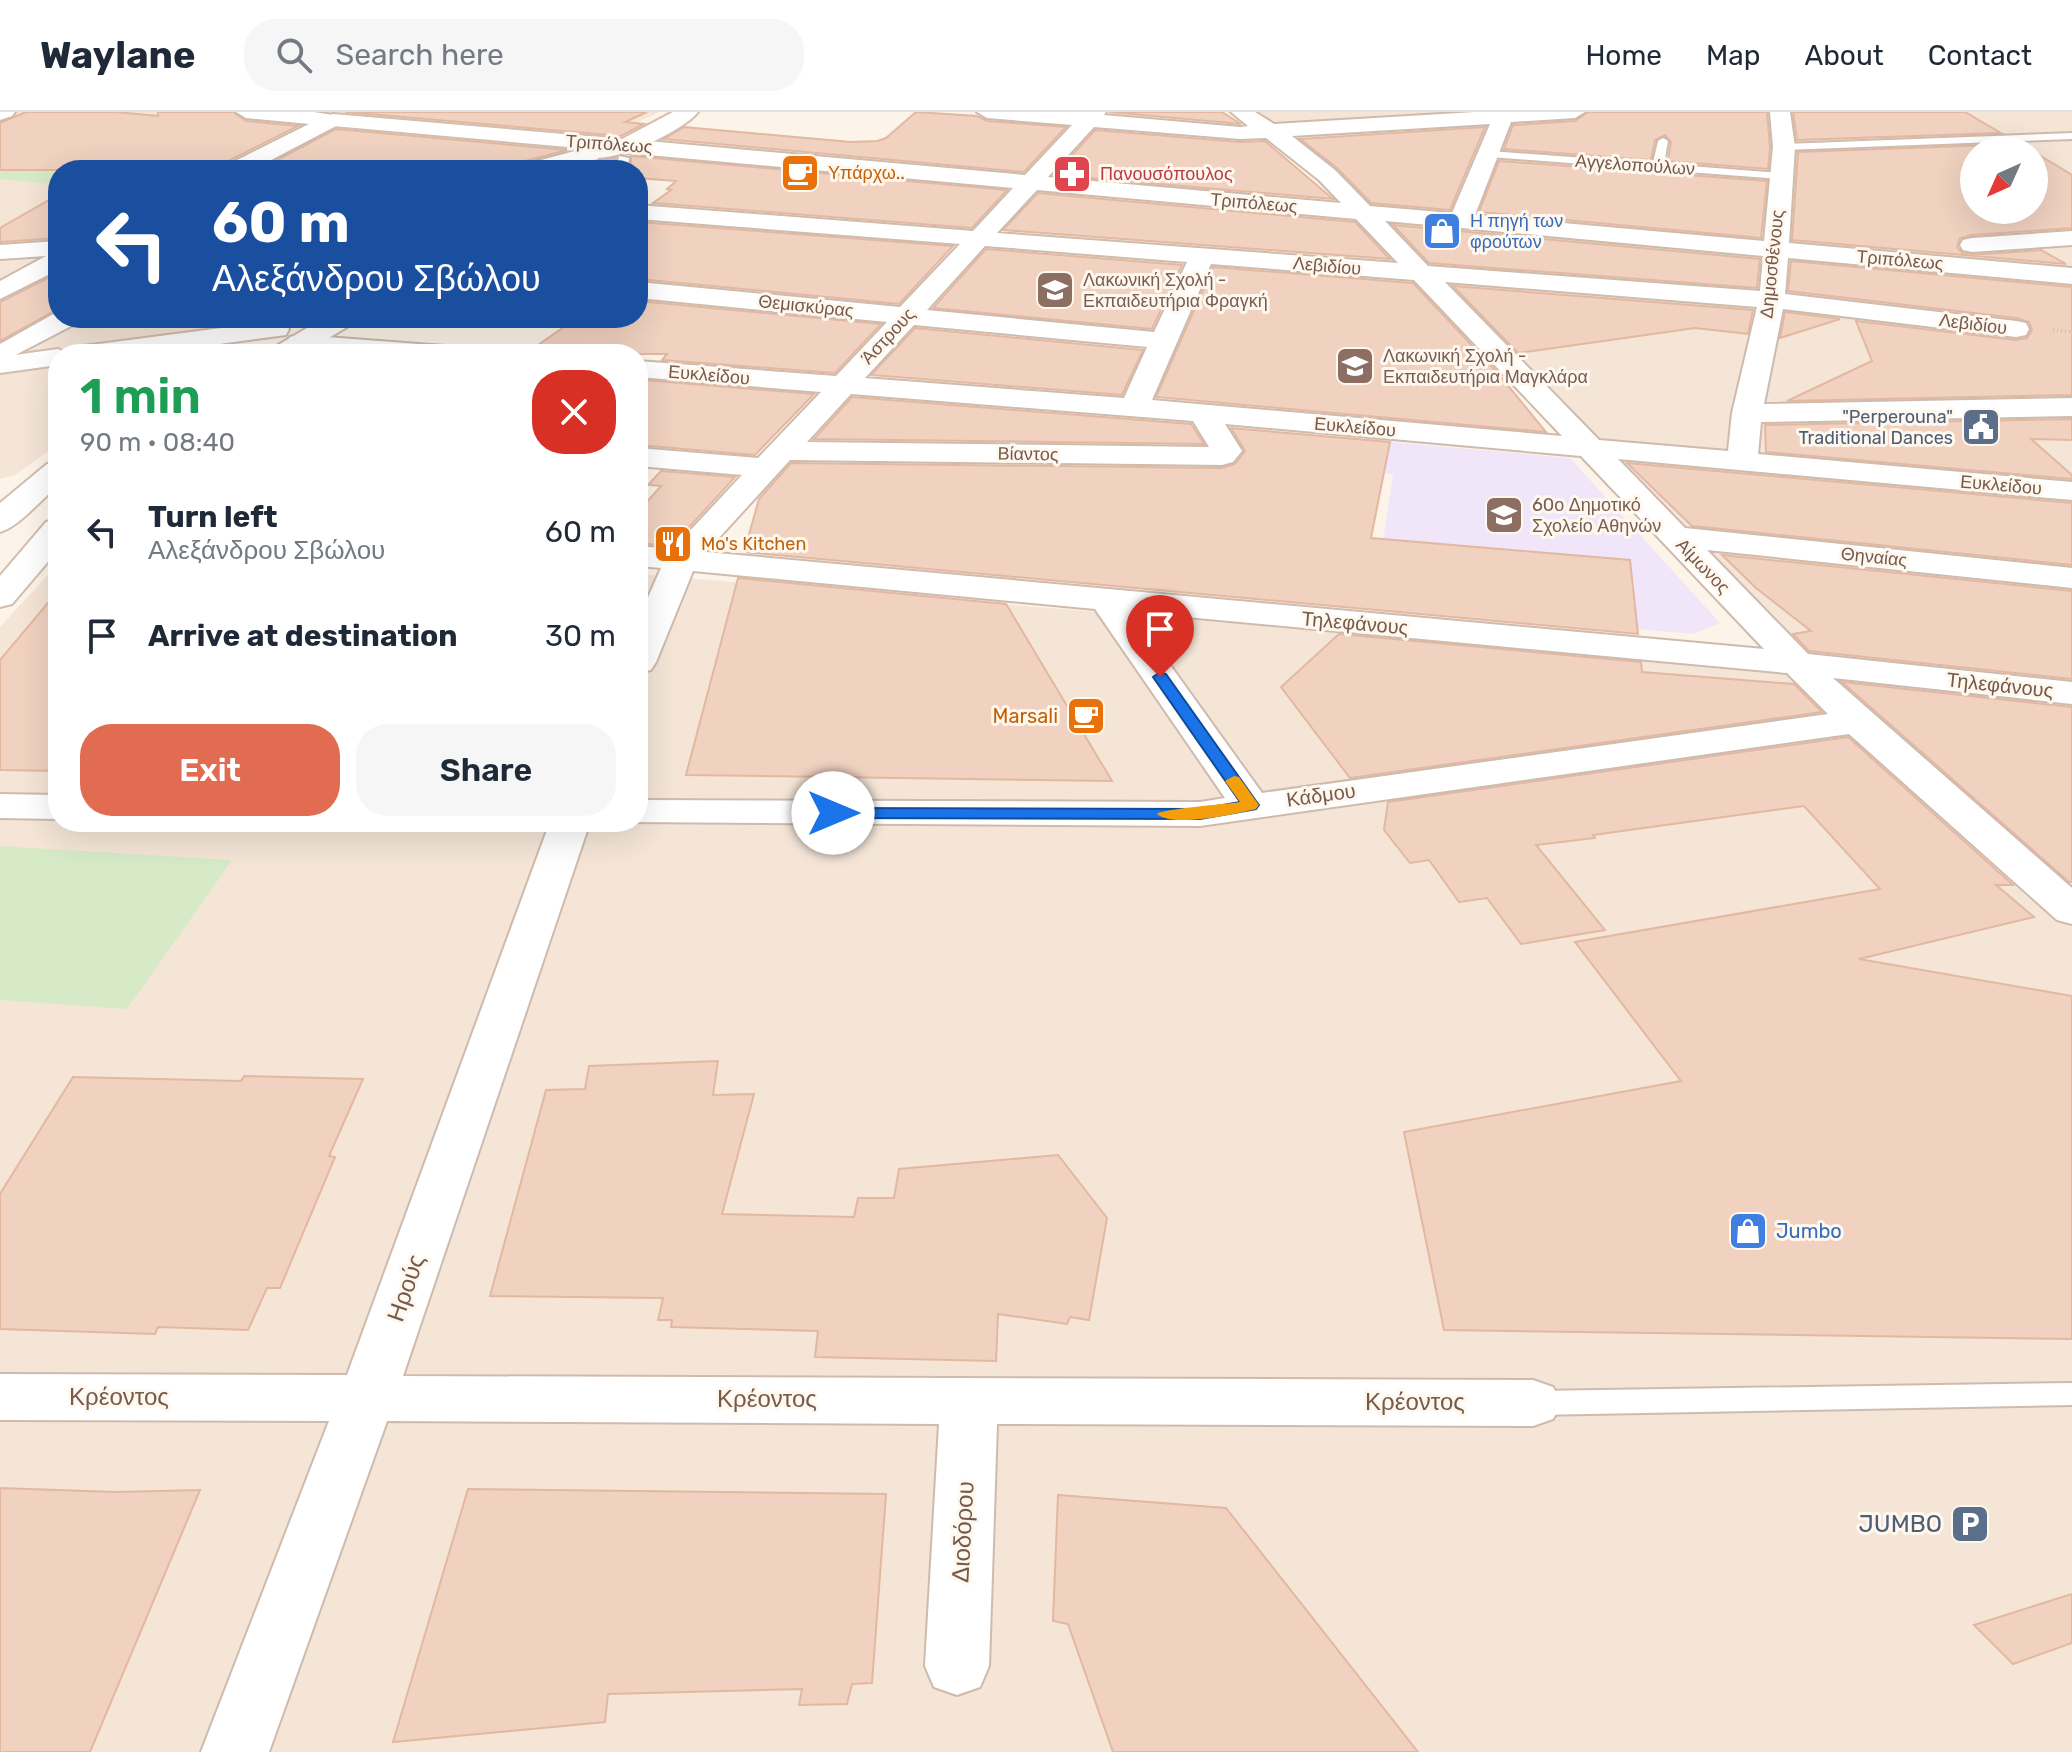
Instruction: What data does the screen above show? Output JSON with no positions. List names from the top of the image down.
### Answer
{
  "streets": {
    "street": [
      "Τριπόλεως",
      "Δημοσθένους",
      "Λεβιδίου",
      "Θεμισκύρας",
      "Άστρους",
      "Ευκλείδου",
      "Βίαντος",
      "Θηναίας",
      "Αίμωνος",
      "Τηλεφάνους",
      "Κάδμου",
      "Ηρούς",
      "Κρέοντος",
      "Διοδόρου"
    ],
    "lane": ["Αγγελοπούλων"]
  },
  "crossings": [
    ["Τριπόλεως", "Δημοσθένους"],
    ["Τριπόλεως", "Άστρους"],
    ["Τριπόλεως", "Αίμωνος"],
    ["Αγγελοπούλων", "Δημοσθένους"],
    ["Δημοσθένους", "Λεβιδίου"],
    ["Δημοσθένους", "Ευκλείδου"],
    ["Λεβιδίου", "Άστρους"],
    ["Λεβιδίου", "Αίμωνος"],
    ["Θεμισκύρας", "Άστρους"],
    ["Άστρους", "Ευκλείδου"],
    ["Άστρους", "Βίαντος"],
    ["Άστρους", "Τηλεφάνους"],
    ["Ευκλείδου", "Βίαντος"],
    ["Ευκλείδου", "Αίμωνος"],
    ["Θηναίας", "Αίμωνος"],
    ["Αίμωνος", "Τηλεφάνους"],
    ["Αίμωνος", "Κάδμου"],
    ["Ηρούς", "Κρέοντος"],
    ["Κρέοντος", "Διοδόρου"]
  ],
  "places": {
    "cafe": ["Υπάρχω..", "Marsali"],
    "pharmacy": ["Πανουσόπουλος"],
    "shop": ["Η πηγή των φρούτων", "Jumbo"],
    "school or university": ["Λακωνική Σχολή - Εκπαιδευτήρια Φραγκή", "Λακωνική Σχολή - Εκπαιδευτήρια Μαγκλάρα", "60ο Δημοτικό Σχολείο Αθηνών"],
    "public building": ["\"Perperouna\" Traditional Dances"],
    "restaurant": ["Mo's Kitchen"],
    "parking": ["JUMBO"]
  },
  "north": "bottom left",
  "page": {
    "header": "Waylane",
    "search": "Search here",
    "nav": [
      "Home",
      "Map",
      "About",
      "Contact"
    ],
    "turn": ["60 m", "Αλεξάνδρου Σβώλου"],
    "heading": ["1 min", "90 m · 08:40"],
    "list": [
      {
        "name": "Turn left",
        "note": "Αλεξάνδρου Σβώλου",
        "value": "60 m"
      },
      {
        "name": "Arrive at destination",
        "value": "30 m"
      }
    ],
    "buttons": ["Exit", "Share"]
  }
}
